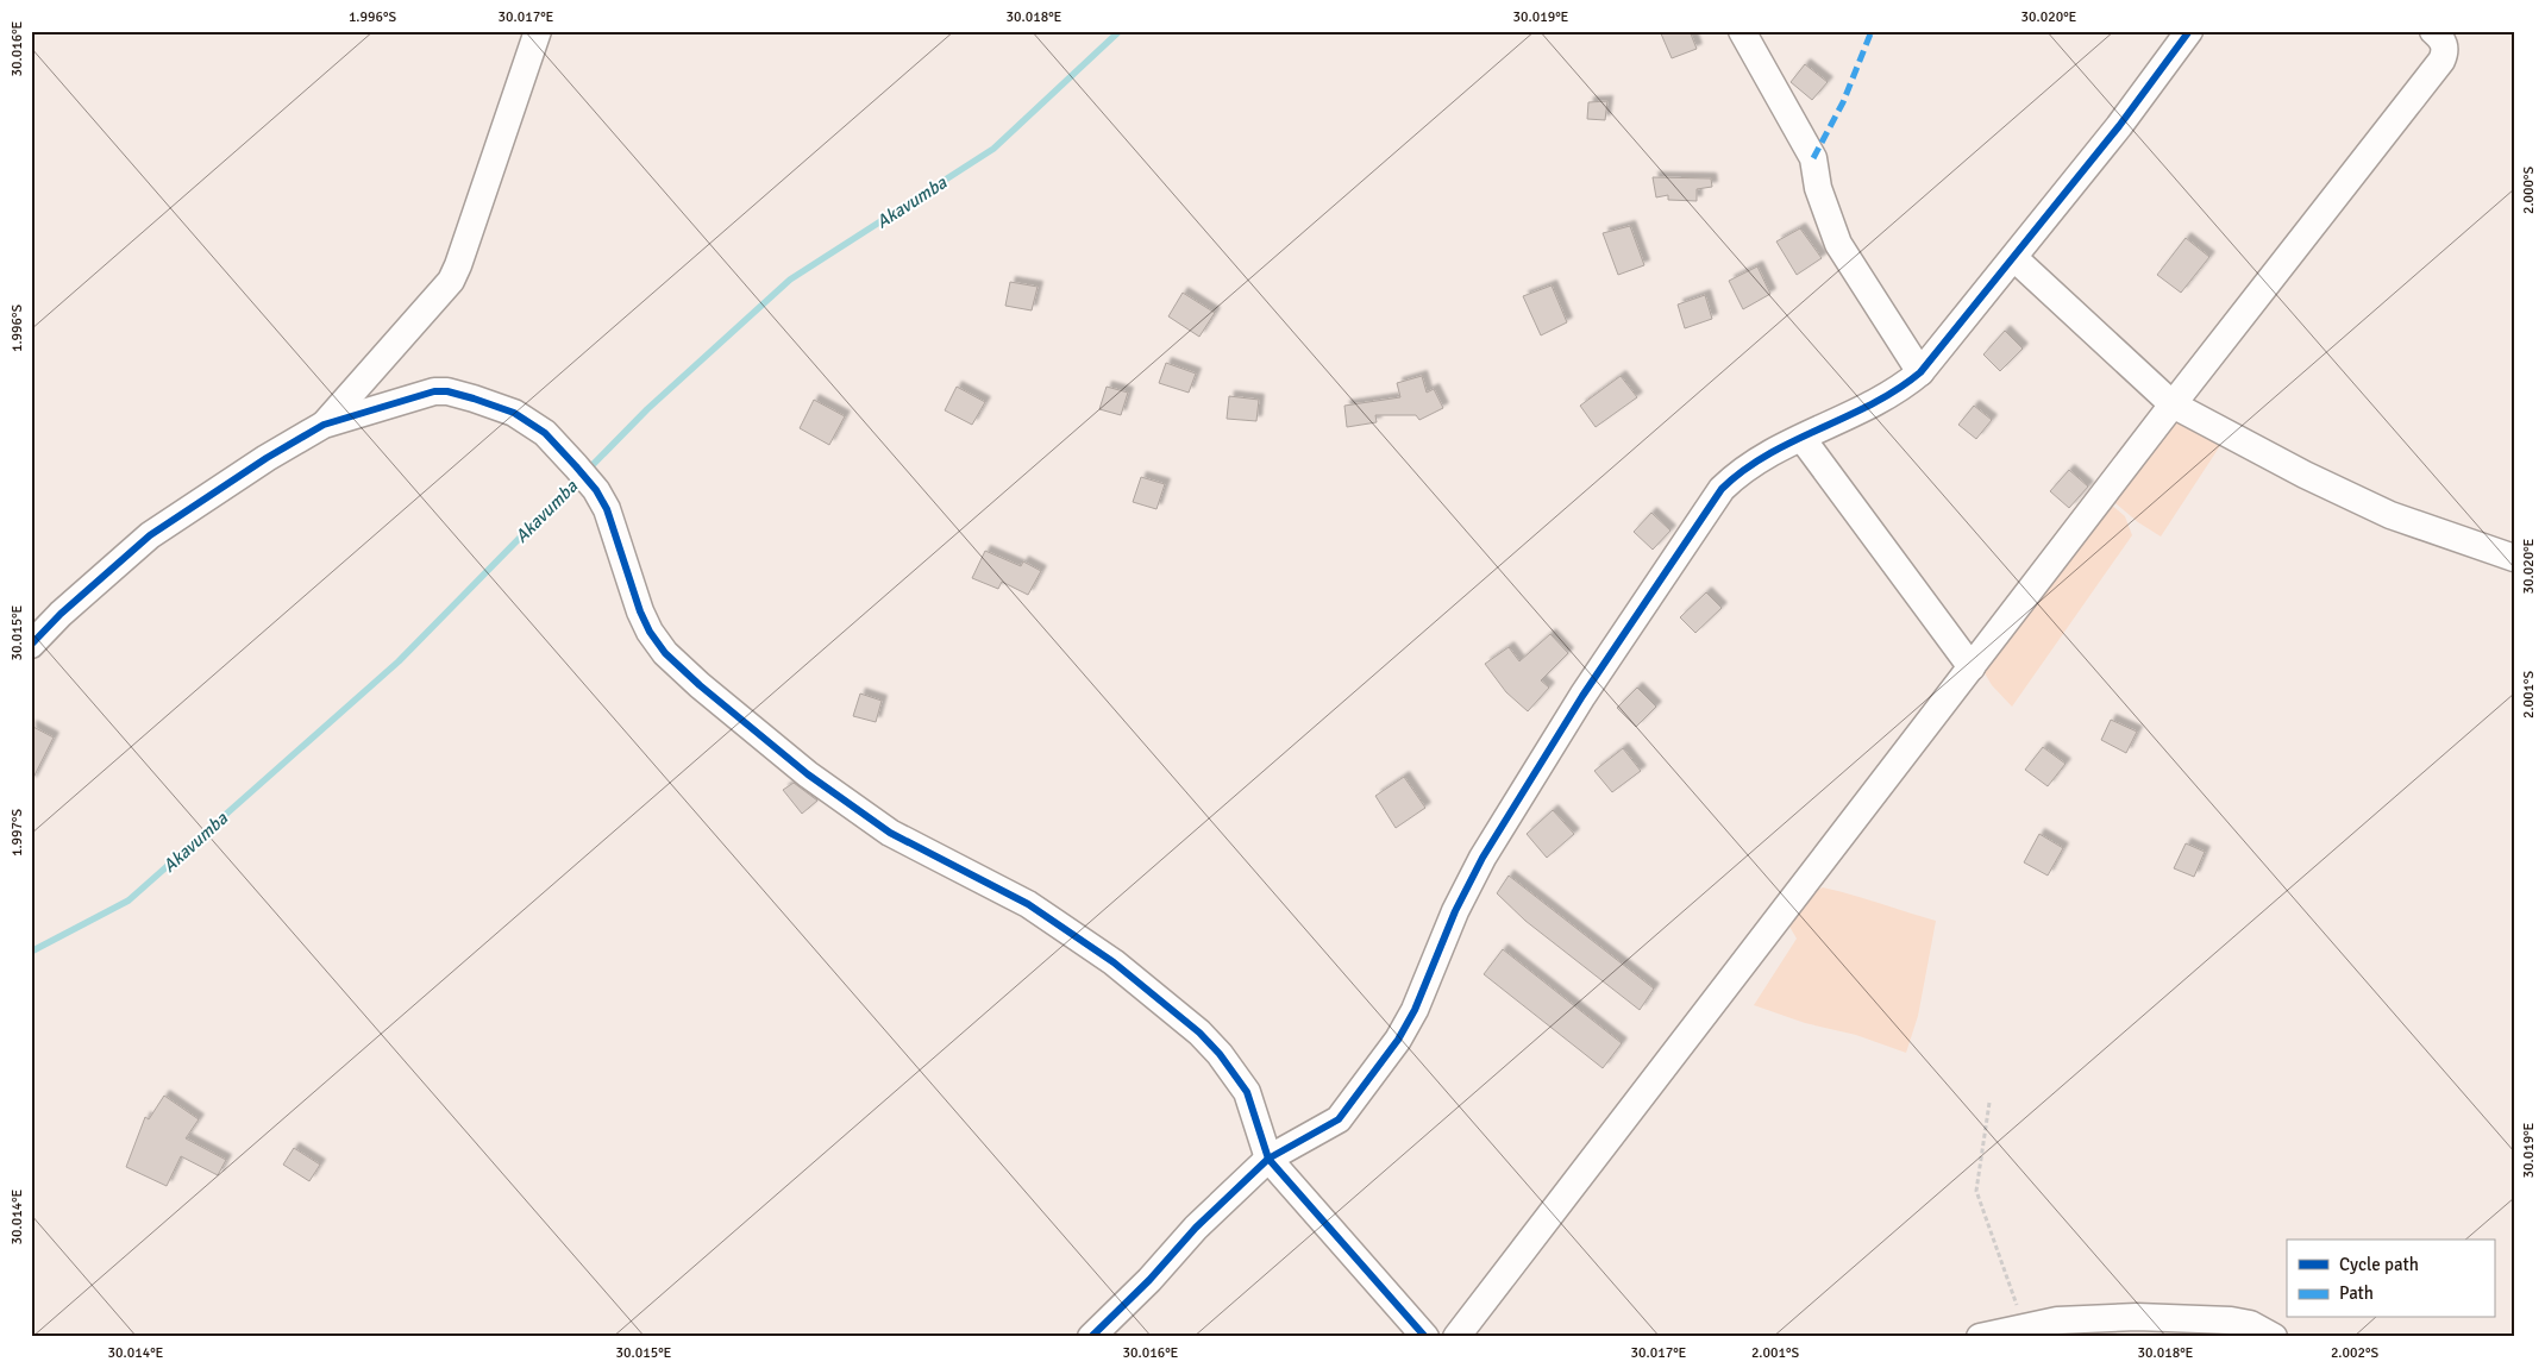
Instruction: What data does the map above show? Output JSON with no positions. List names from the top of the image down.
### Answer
{
  "water": ["Akavumba"],
  "legend": ["Cycle path", "Path"],
  "coordinates": [
    "1.996°S",
    "30.017°E",
    "30.018°E",
    "30.019°E",
    "30.020°E",
    "30.016°E",
    "2.000°S",
    "30.015°E",
    "2.001°S",
    "1.997°S",
    "30.014°E",
    "2.002°S"
  ]
}
